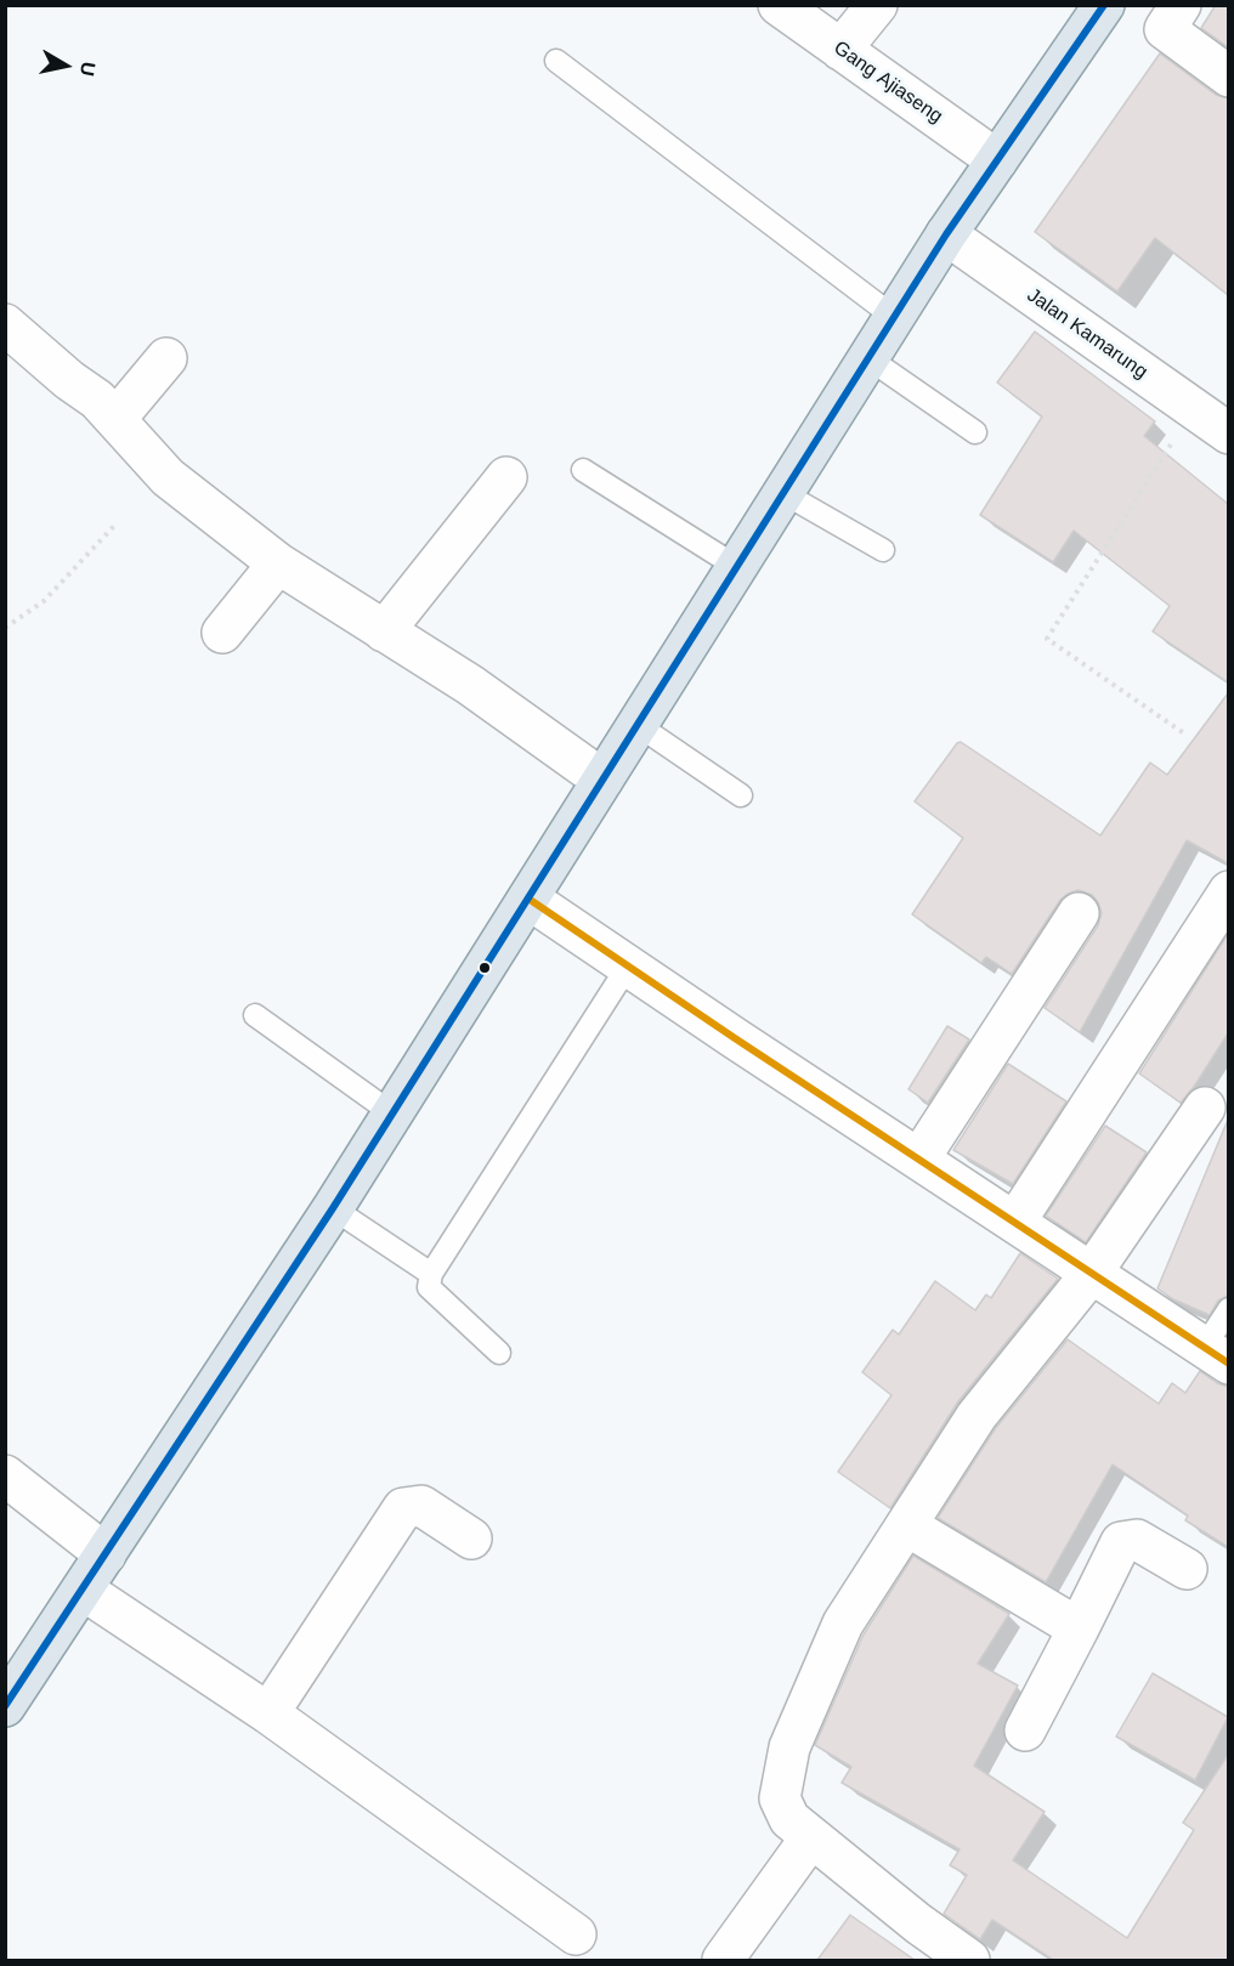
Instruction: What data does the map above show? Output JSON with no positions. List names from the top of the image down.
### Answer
{
  "streets": {
    "street": ["Gang Ajiaseng", "Jalan Kamarung"]
  },
  "north": "right"
}
